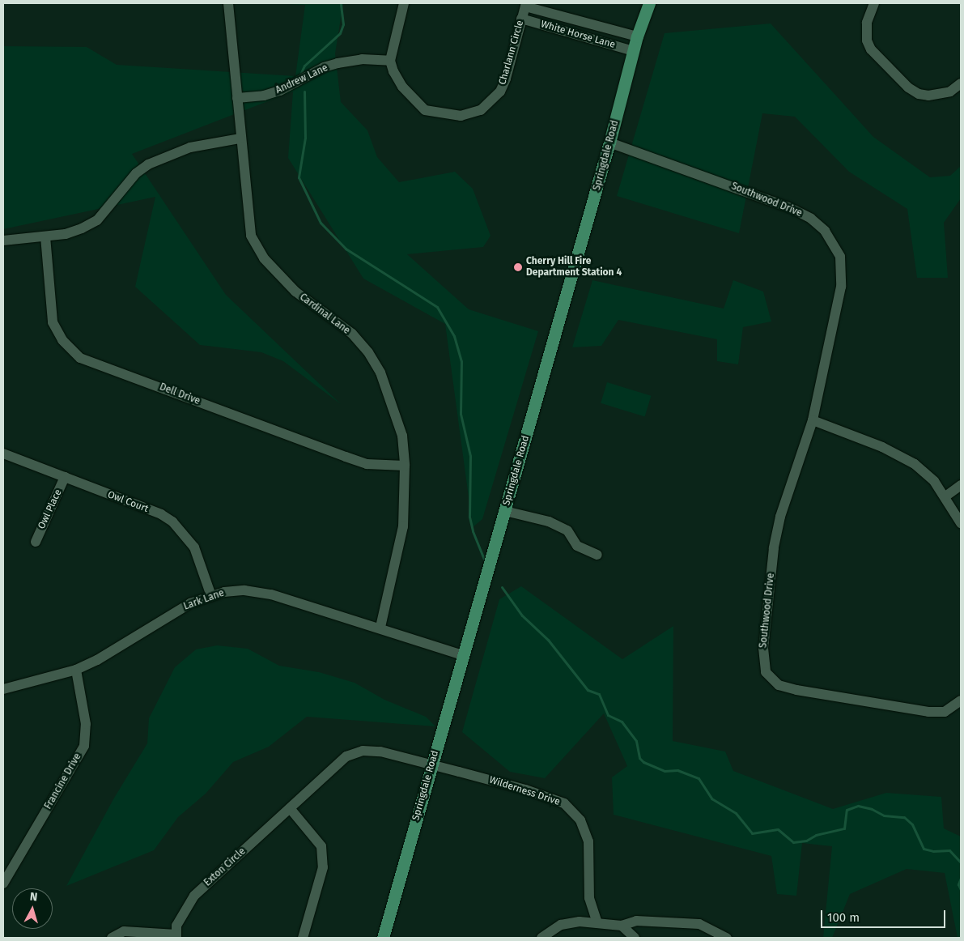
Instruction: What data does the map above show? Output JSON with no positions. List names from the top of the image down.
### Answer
{
  "streets": {
    "main road": ["Springdale Road"],
    "street": [
      "White Horse Lane",
      "Charlann Circle",
      "Andrew Lane",
      "Southwood Drive",
      "Cardinal Lane",
      "Dell Drive",
      "Owl Court",
      "Owl Place",
      "Lark Lane",
      "Francine Drive",
      "Wilderness Drive",
      "Exton Circle"
    ]
  },
  "crossings": [
    ["White Horse Lane", "Charlann Circle"],
    ["White Horse Lane", "Springdale Road"],
    ["Charlann Circle", "Andrew Lane"],
    ["Andrew Lane", "Cardinal Lane"],
    ["Springdale Road", "Southwood Drive"],
    ["Springdale Road", "Lark Lane"],
    ["Springdale Road", "Wilderness Drive"],
    ["Springdale Road", "Exton Circle"],
    ["Cardinal Lane", "Dell Drive"],
    ["Cardinal Lane", "Lark Lane"],
    ["Owl Court", "Owl Place"],
    ["Owl Court", "Lark Lane"],
    ["Lark Lane", "Francine Drive"],
    ["Wilderness Drive", "Exton Circle"]
  ],
  "places": ["Cherry Hill Fire Department Station 4"],
  "scale_bar": "100 m",
  "north": "top"
}
